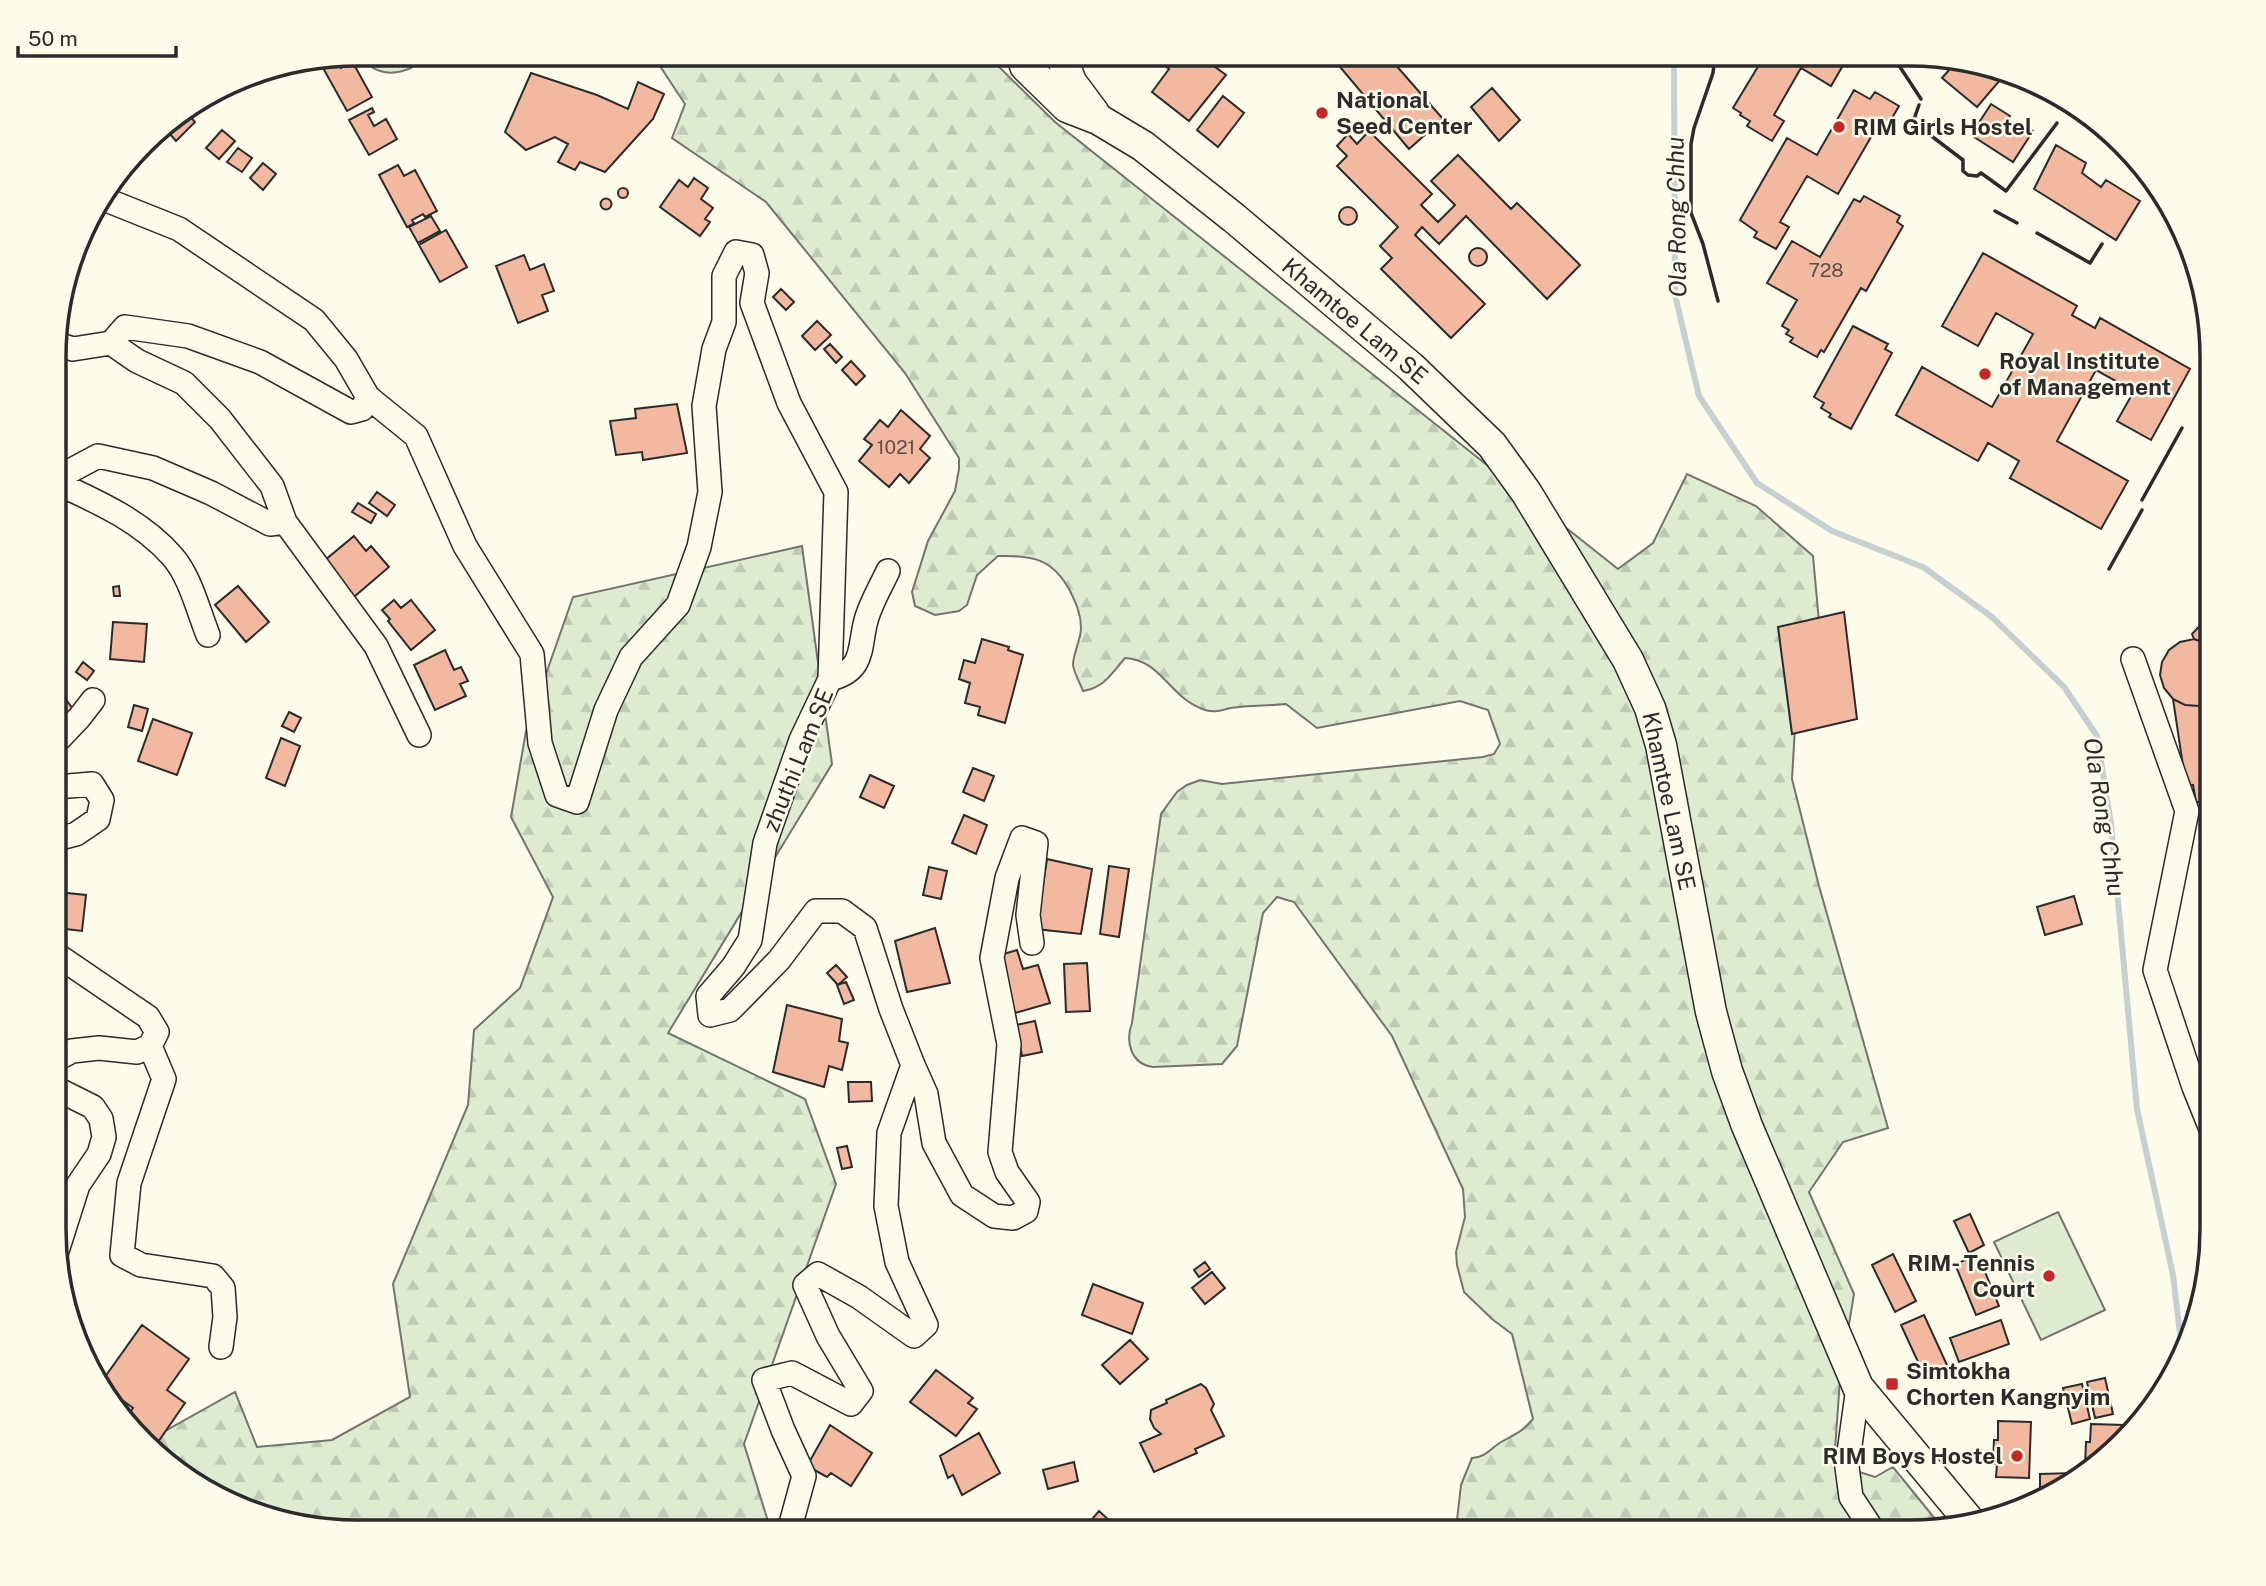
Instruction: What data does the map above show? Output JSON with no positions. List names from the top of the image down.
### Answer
{
  "streets": {
    "main road": ["Khamtoe Lam SE"],
    "street": ["zhuthi Lam SE"]
  },
  "water": ["Ola Rong Chhu"],
  "places": {
    "other": [
      "National Seed Center",
      "RIM Girls Hostel",
      "Royal Institute of Management",
      "RIM- Tennis Court",
      "RIM Boys Hostel"
    ],
    "transit": ["Simtokha Chorten Kangnyim"]
  },
  "house_numbers": ["728", "1021"],
  "scale_bar": "50 m"
}
